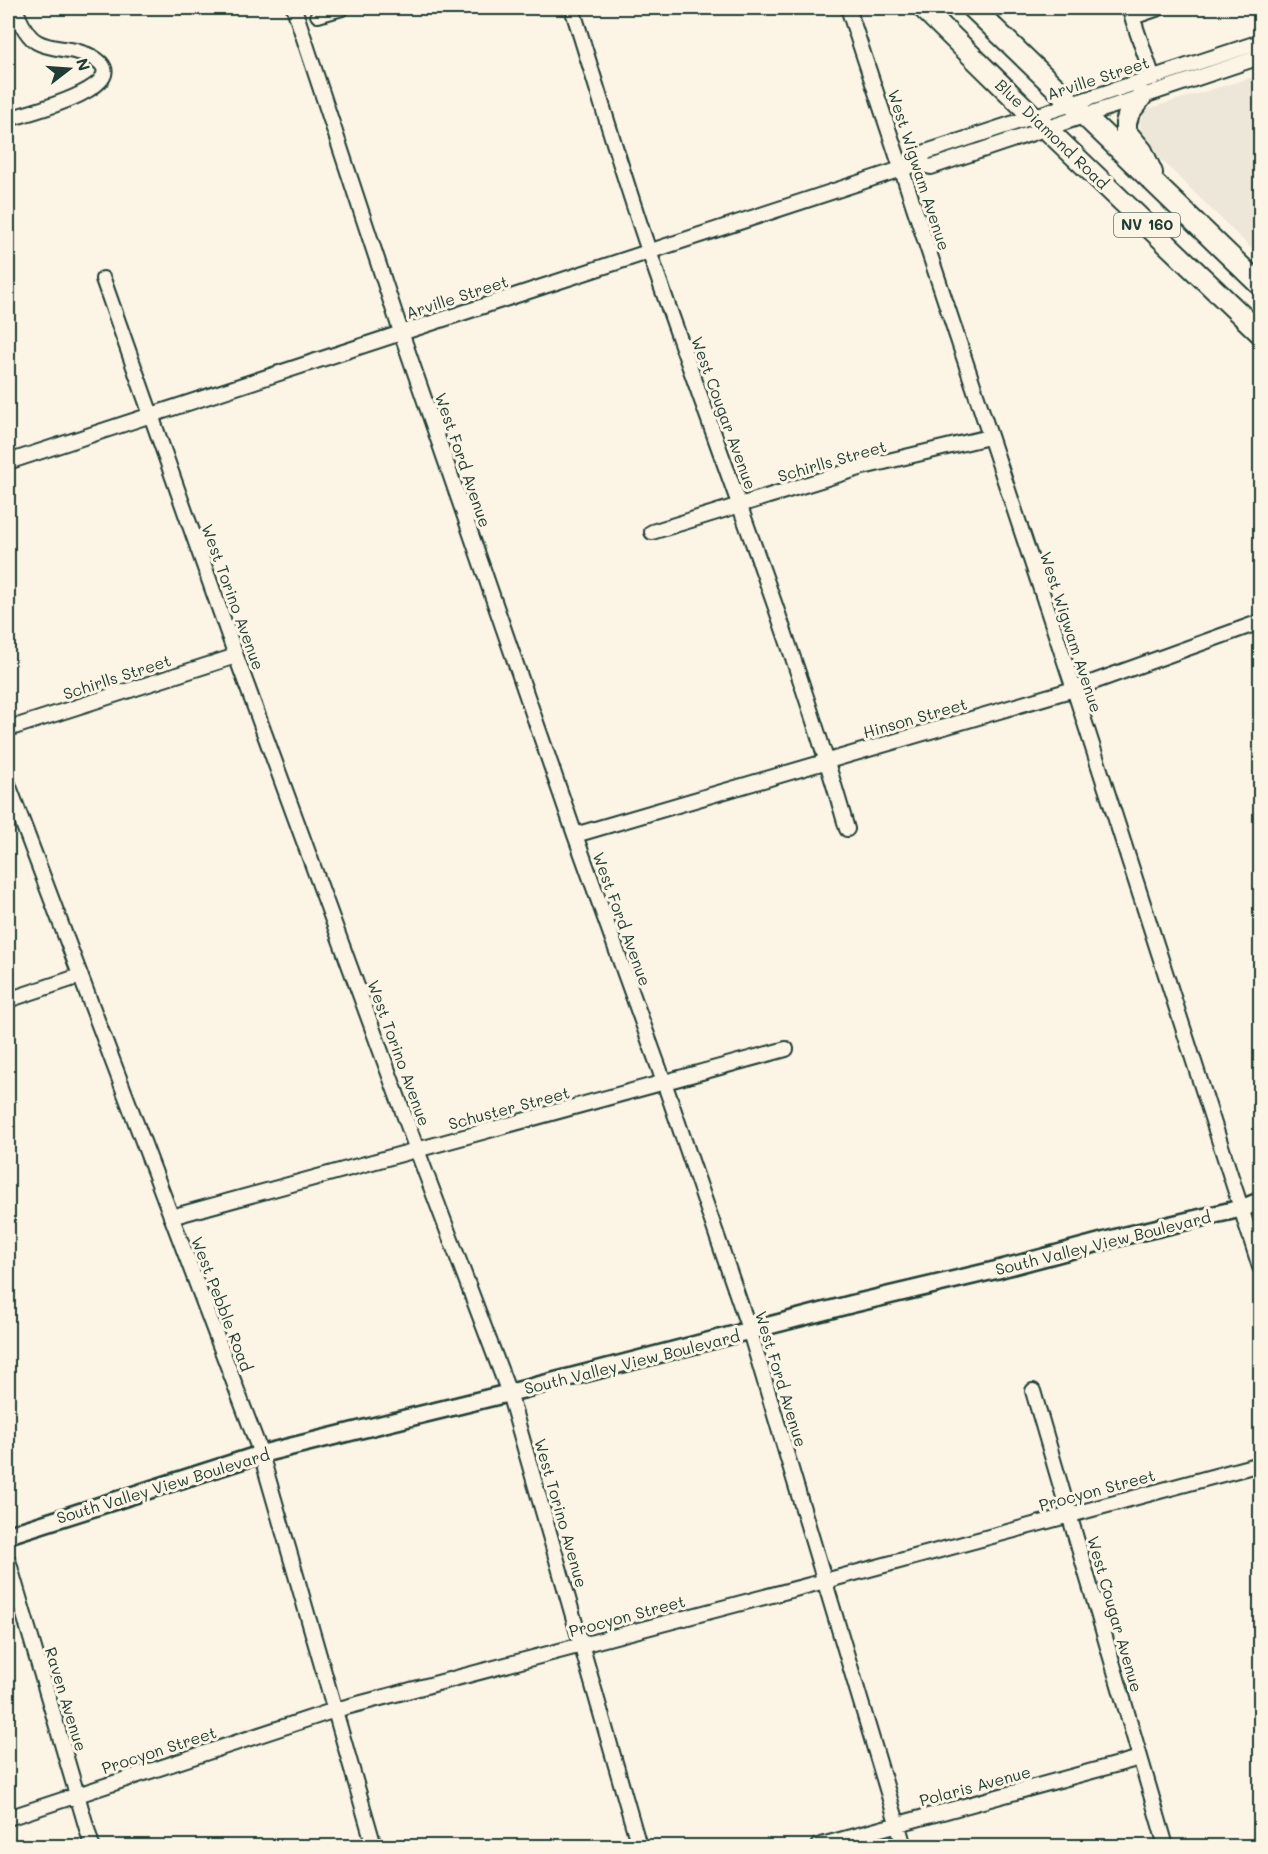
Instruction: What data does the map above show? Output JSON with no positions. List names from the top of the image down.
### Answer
{
  "streets": {
    "highway": ["Blue Diamond Road", "NV 160"],
    "main road": ["South Valley View Boulevard"],
    "street": [
      "Arville Street",
      "West Wigwam Avenue",
      "West Cougar Avenue",
      "West Ford Avenue",
      "Schirlls Street",
      "West Torino Avenue",
      "Hinson Street",
      "Schuster Street",
      "West Pebble Road",
      "Procyon Street",
      "Raven Avenue",
      "Polaris Avenue"
    ]
  },
  "crossings": [
    ["Arville Street", "Blue Diamond Road"],
    ["Arville Street", "West Wigwam Avenue"],
    ["Arville Street", "NV 160"],
    ["Arville Street", "West Cougar Avenue"],
    ["Arville Street", "West Ford Avenue"],
    ["Arville Street", "West Torino Avenue"],
    ["West Wigwam Avenue", "Schirlls Street"],
    ["West Wigwam Avenue", "Hinson Street"],
    ["West Wigwam Avenue", "South Valley View Boulevard"],
    ["West Cougar Avenue", "Schirlls Street"],
    ["West Cougar Avenue", "Hinson Street"],
    ["West Cougar Avenue", "Procyon Street"],
    ["West Cougar Avenue", "Polaris Avenue"],
    ["West Ford Avenue", "Hinson Street"],
    ["West Ford Avenue", "Schuster Street"],
    ["West Ford Avenue", "South Valley View Boulevard"],
    ["West Ford Avenue", "Procyon Street"],
    ["West Ford Avenue", "Polaris Avenue"],
    ["Schirlls Street", "West Torino Avenue"],
    ["West Torino Avenue", "Schuster Street"],
    ["West Torino Avenue", "South Valley View Boulevard"],
    ["West Torino Avenue", "Procyon Street"],
    ["Schuster Street", "West Pebble Road"],
    ["South Valley View Boulevard", "West Pebble Road"],
    ["West Pebble Road", "Procyon Street"],
    ["Procyon Street", "Raven Avenue"]
  ],
  "north": "right"
}
